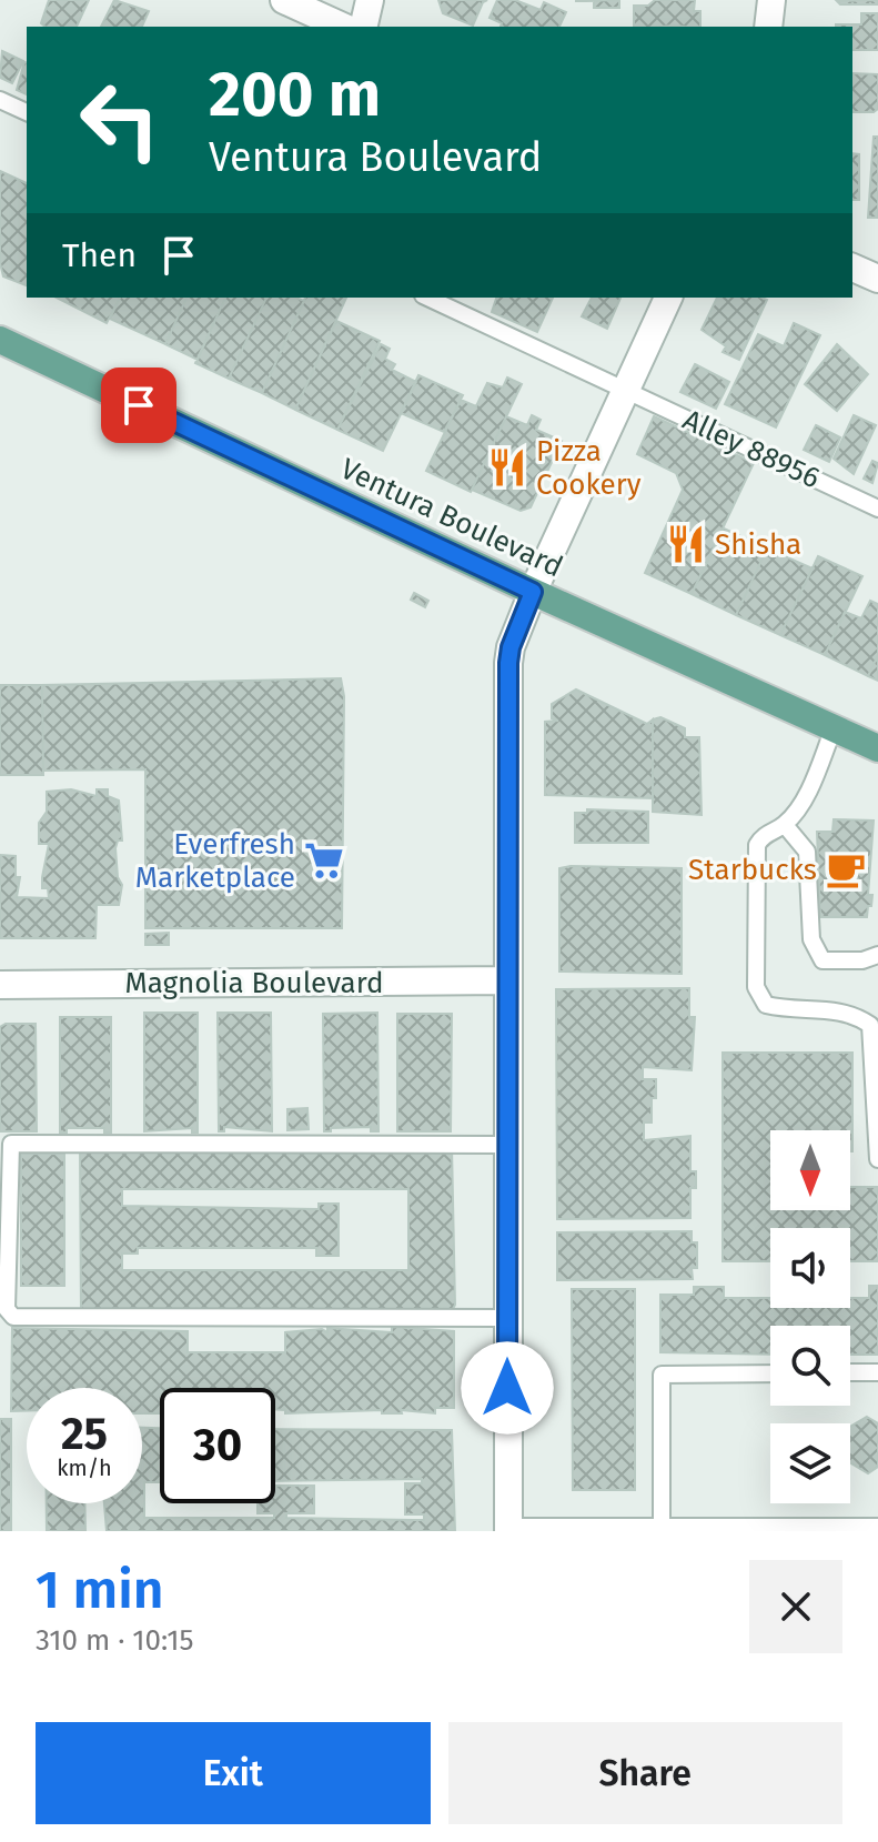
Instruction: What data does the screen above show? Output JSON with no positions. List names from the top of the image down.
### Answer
{
  "streets": {
    "main road": ["Ventura Boulevard"],
    "street": ["Magnolia Boulevard"],
    "lane": ["Alley 88956"]
  },
  "places": {
    "restaurant": ["Pizza Cookery", "Shisha"],
    "supermarket": ["Everfresh Marketplace"],
    "cafe": ["Starbucks"]
  },
  "north": "bottom",
  "page": {
    "turn": ["200 m", "Ventura Boulevard"],
    "then": "Then",
    "speed": "25 km/h",
    "limit": "30",
    "heading": ["1 min", "310 m · 10:15"],
    "buttons": ["Exit", "Share"]
  }
}
